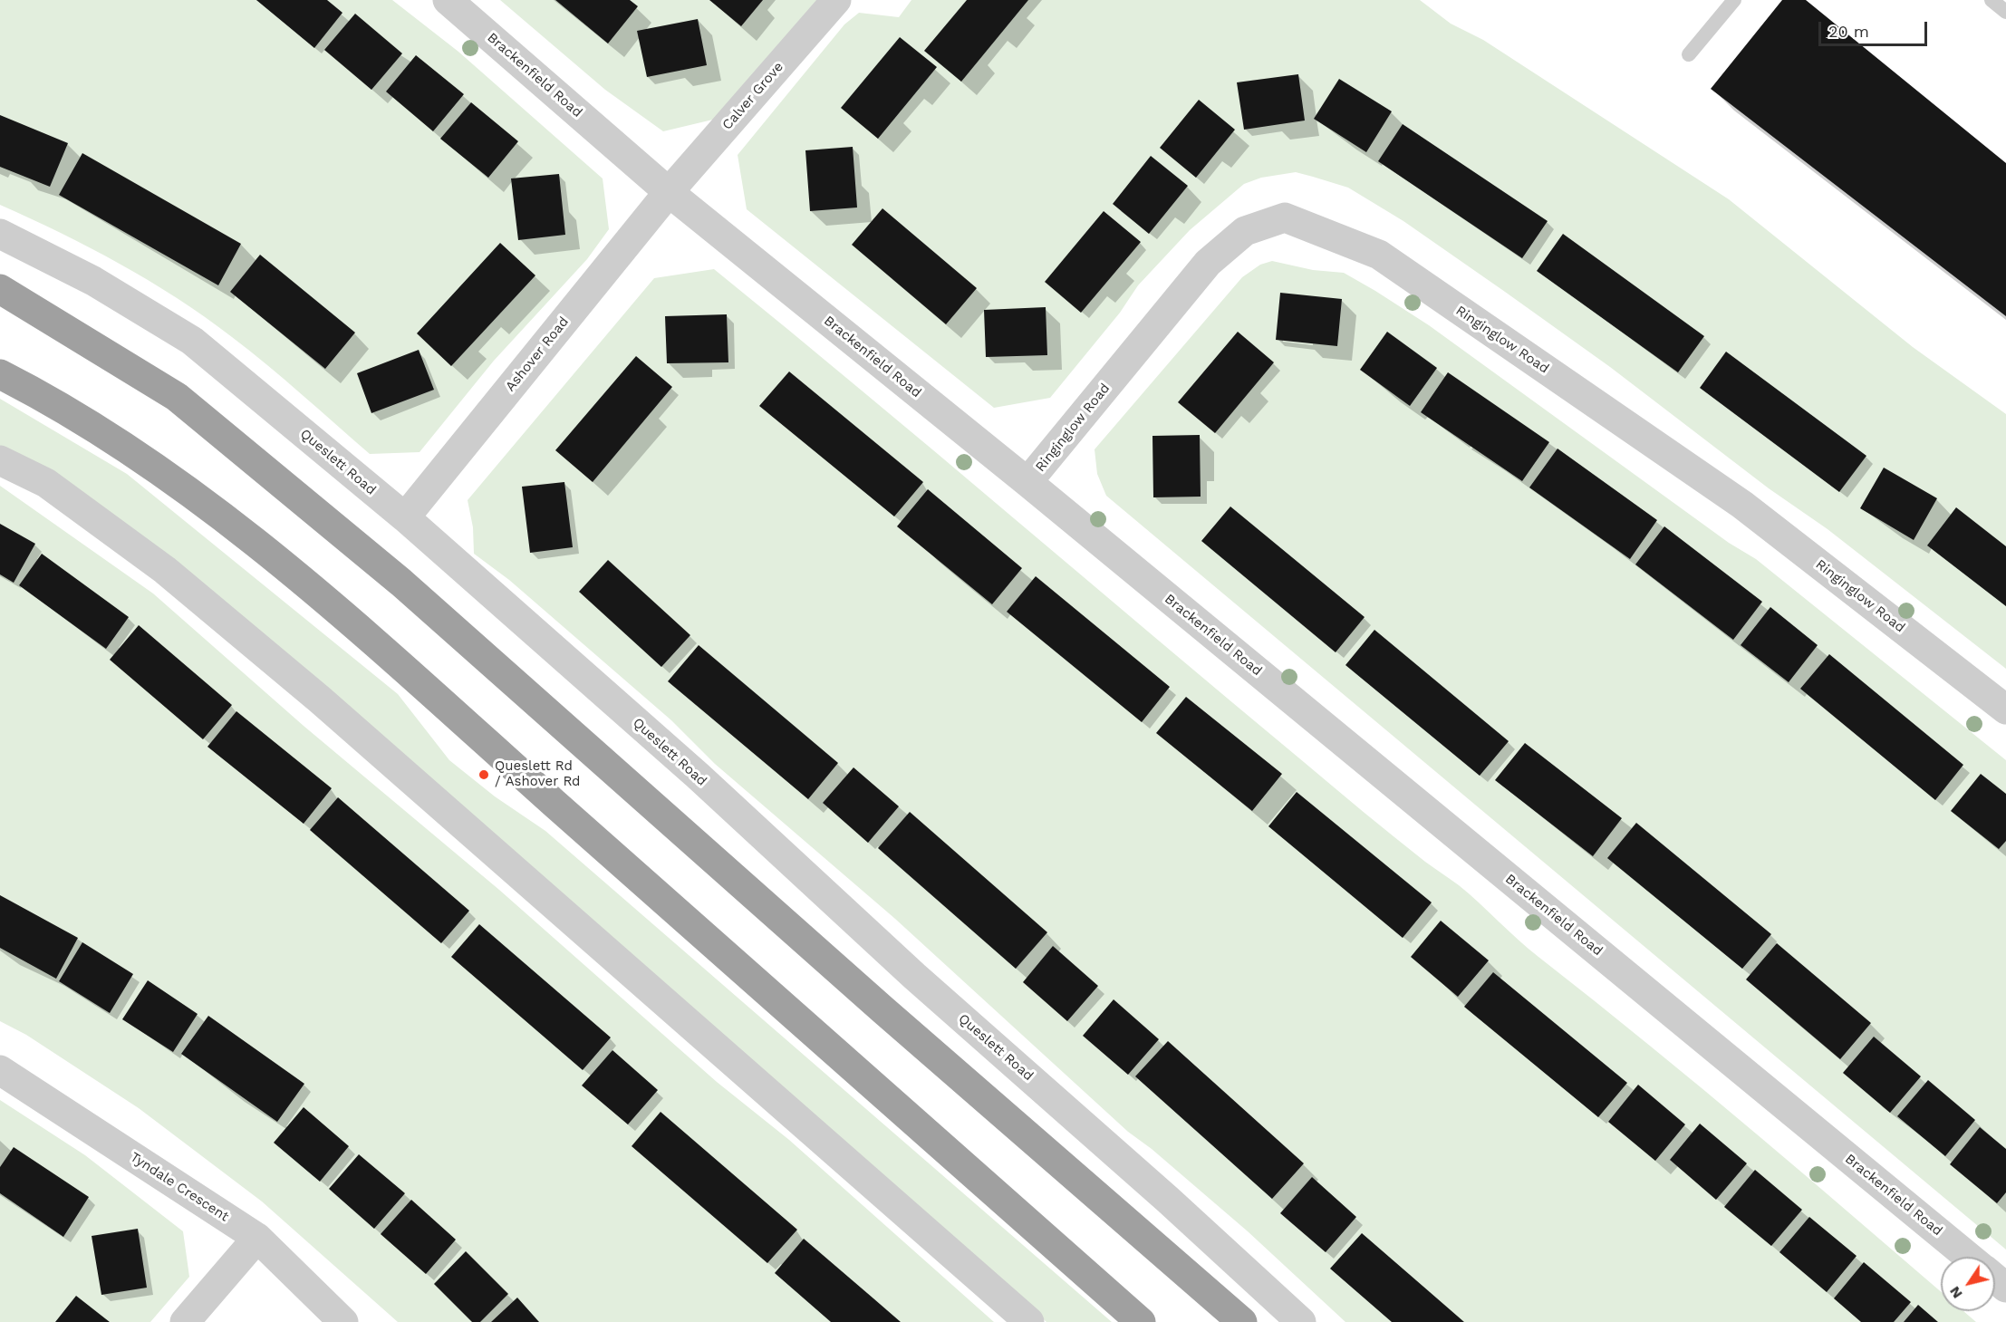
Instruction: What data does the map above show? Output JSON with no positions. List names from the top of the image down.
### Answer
{
  "streets": {
    "street": [
      "Brackenfield Road",
      "Calver Grove",
      "Ringinglow Road",
      "Ashover Road",
      "Queslett Road",
      "Tyndale Crescent"
    ]
  },
  "crossings": [
    ["Brackenfield Road", "Calver Grove"],
    ["Brackenfield Road", "Ringinglow Road"],
    ["Brackenfield Road", "Ashover Road"],
    ["Calver Grove", "Ashover Road"],
    ["Ashover Road", "Queslett Road"]
  ],
  "places": ["Queslett Rd / Ashover Rd"],
  "scale_bar": "20 m",
  "north": "bottom left"
}
